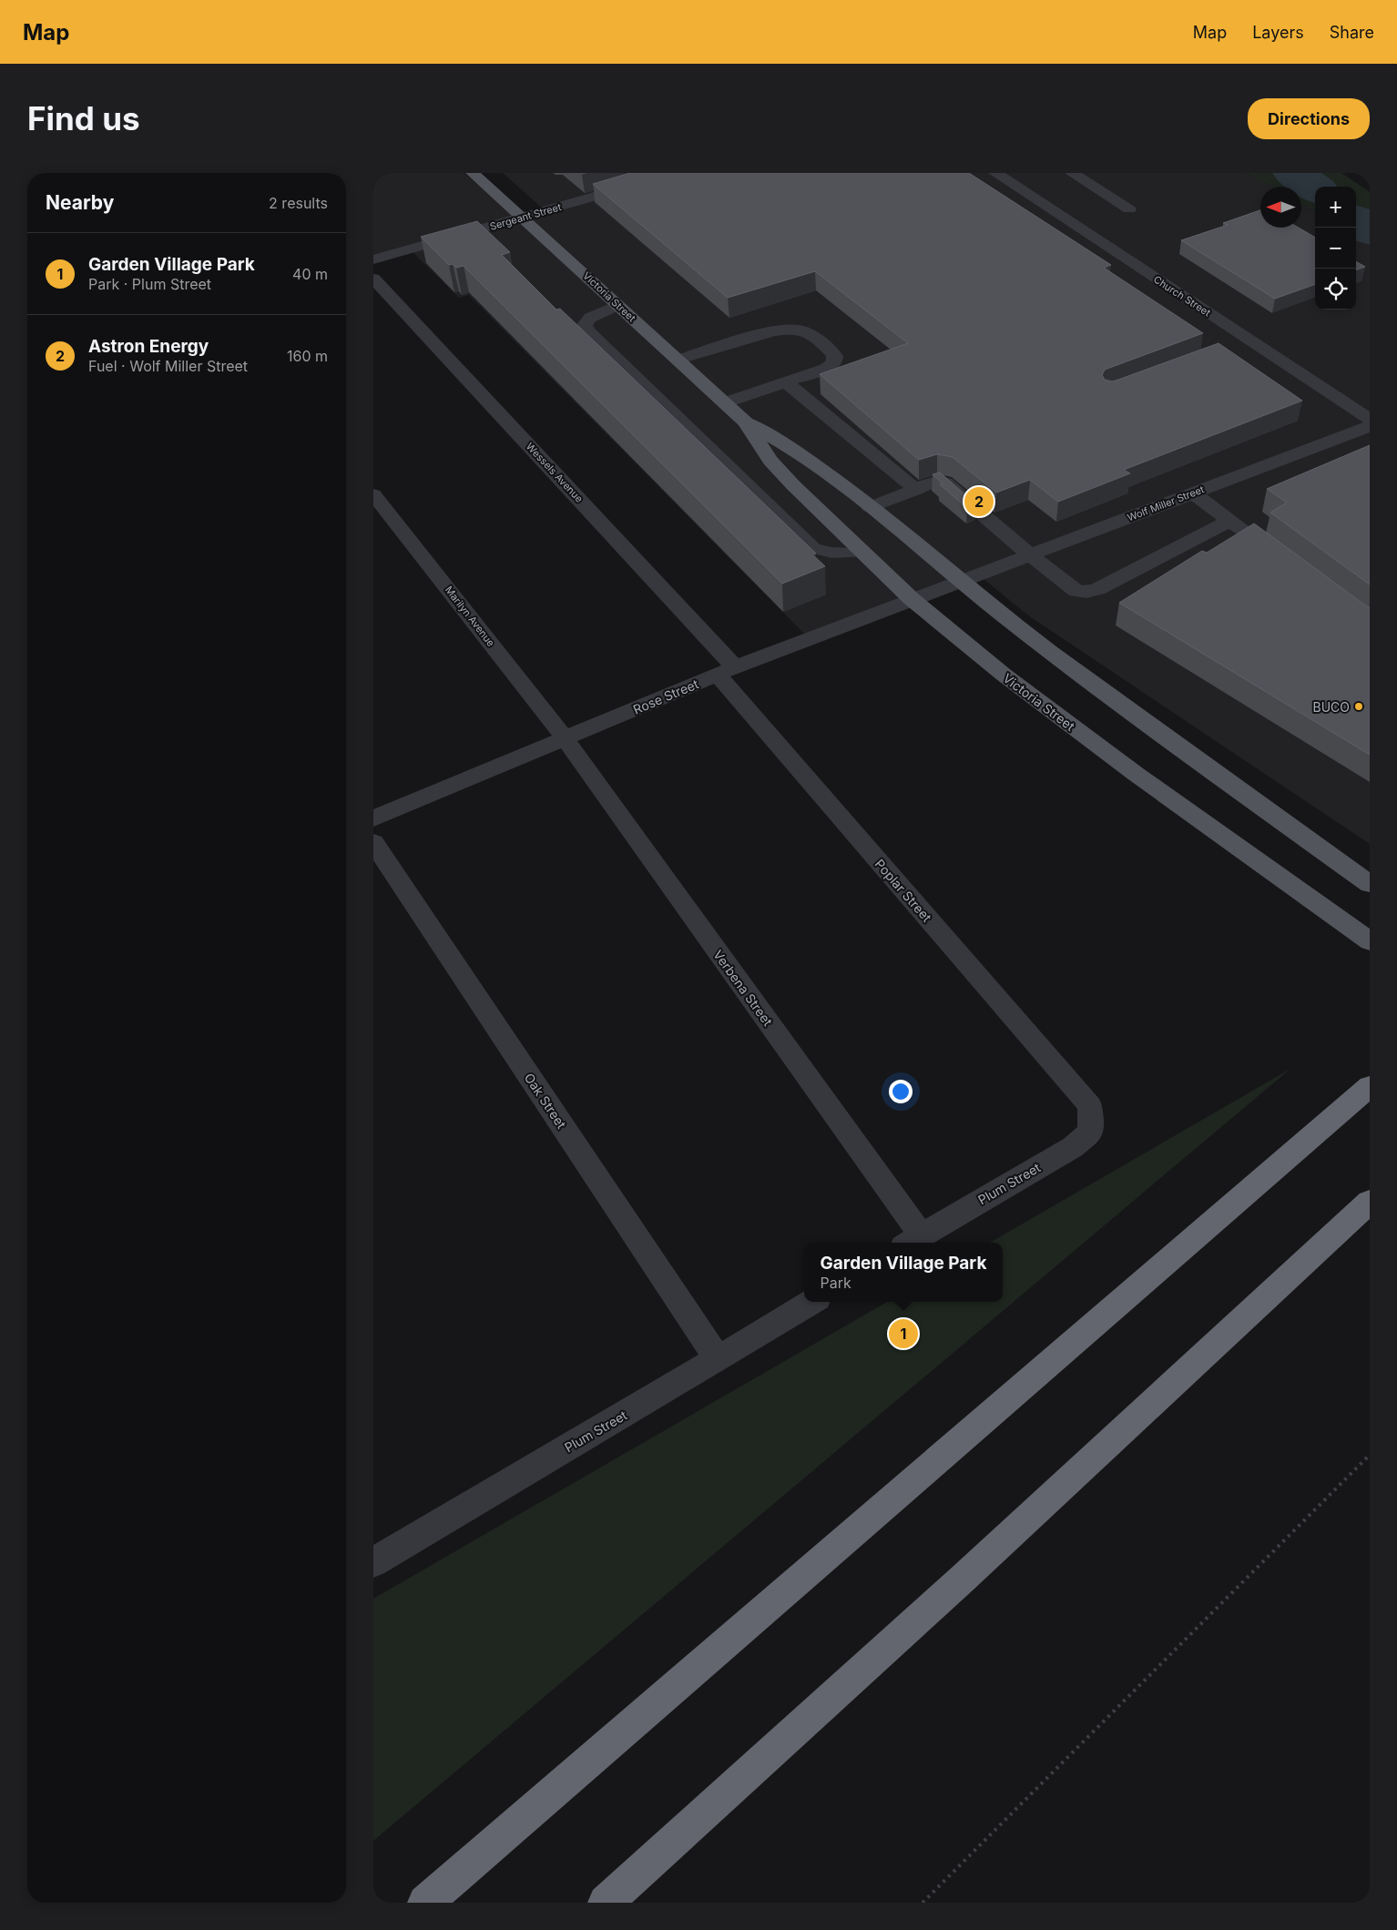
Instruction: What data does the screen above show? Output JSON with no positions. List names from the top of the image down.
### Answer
{
  "streets": {
    "main road": ["Victoria Street"],
    "street": [
      "Sergeant Street",
      "Church Street",
      "Wessels Avenue",
      "Wolf Miller Street",
      "Marilyn Avenue",
      "Rose Street",
      "Poplar Street",
      "Verbena Street",
      "Oak Street",
      "Plum Street"
    ]
  },
  "crossings": [
    ["Sergeant Street", "Victoria Street"],
    ["Victoria Street", "Wolf Miller Street"],
    ["Victoria Street", "Rose Street"],
    ["Wessels Avenue", "Rose Street"],
    ["Wessels Avenue", "Poplar Street"],
    ["Wolf Miller Street", "Rose Street"],
    ["Marilyn Avenue", "Rose Street"],
    ["Marilyn Avenue", "Verbena Street"],
    ["Rose Street", "Poplar Street"],
    ["Rose Street", "Verbena Street"],
    ["Poplar Street", "Plum Street"],
    ["Verbena Street", "Plum Street"],
    ["Oak Street", "Plum Street"]
  ],
  "places": ["BUCO"],
  "north": "left",
  "page": {
    "header": "Map",
    "nav": ["Map", "Layers", "Share"],
    "buttons": "Directions",
    "title": "Find us",
    "heading": ["Nearby", "2 results"],
    "map_buttons": ["+", "−"],
    "list": [
      {
        "mark": "1",
        "name": "Garden Village Park",
        "note": "Park · Plum Street",
        "value": "40 m"
      },
      {
        "mark": "2",
        "name": "Astron Energy",
        "note": "Fuel · Wolf Miller Street",
        "value": "160 m"
      }
    ],
    "pins": ["2", "1"],
    "popup": ["Garden Village Park", "Park"]
  }
}
